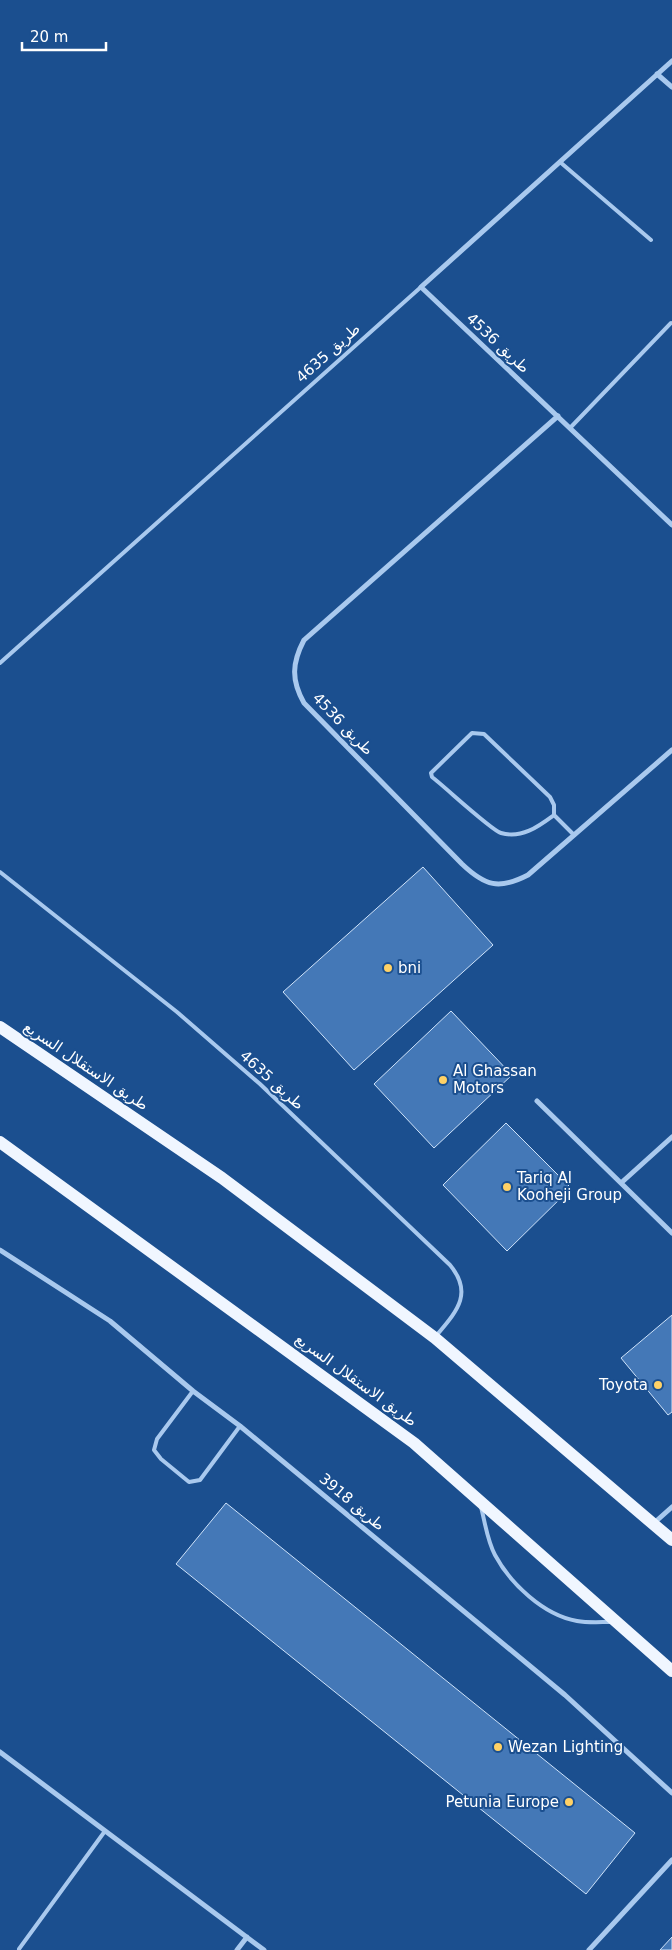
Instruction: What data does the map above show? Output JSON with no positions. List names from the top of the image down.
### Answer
{
  "streets": {
    "main road": ["طريق الاستقلال السريع"],
    "street": ["طريق 4536", "طريق 4635", "طريق 3918"]
  },
  "crossings": [
    ["طريق 4536", "طريق 4635"],
    ["طريق 4635", "طريق الاستقلال السريع"]
  ],
  "places": [
    "bni",
    "Al Ghassan Motors",
    "Tariq Al Kooheji Group",
    "Toyota",
    "Wezan Lighting",
    "Petunia Europe"
  ],
  "scale_bar": "20 m"
}
